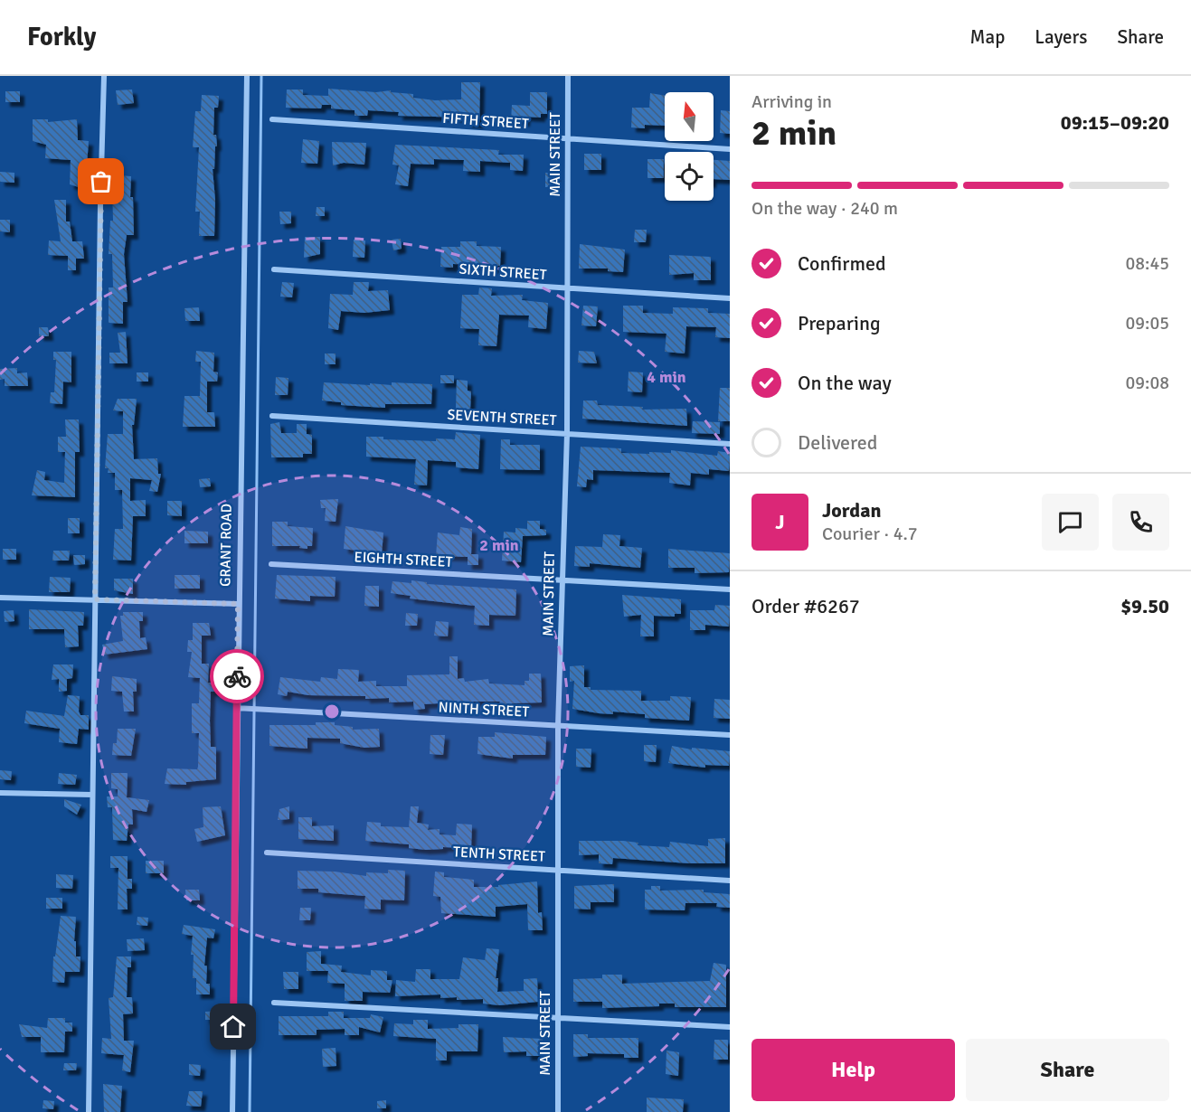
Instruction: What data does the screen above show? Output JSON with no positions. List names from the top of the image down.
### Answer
{
  "streets": {
    "street": [
      "FIFTH STREET",
      "MAIN STREET",
      "SIXTH STREET",
      "SEVENTH STREET",
      "GRANT ROAD",
      "EIGHTH STREET",
      "NINTH STREET",
      "TENTH STREET"
    ]
  },
  "crossings": [
    ["FIFTH STREET", "MAIN STREET"],
    ["MAIN STREET", "SIXTH STREET"],
    ["MAIN STREET", "SEVENTH STREET"],
    ["MAIN STREET", "EIGHTH STREET"],
    ["MAIN STREET", "NINTH STREET"],
    ["MAIN STREET", "TENTH STREET"],
    ["GRANT ROAD", "NINTH STREET"]
  ],
  "north": "top",
  "page": {
    "header": "Forkly",
    "nav": ["Map", "Layers", "Share"],
    "heading": ["2 min", "Arriving in", "09:15–09:20"],
    "panel": [
      "Jordan",
      "Courier · 4.7",
      "Order #6267",
      "$9.50"
    ],
    "bar": "On the way · 240 m",
    "list": [
      ["Confirmed", "08:45"],
      ["Preparing", "09:05"],
      ["On the way", "09:08"],
      "Delivered"
    ],
    "round": "J",
    "buttons": ["Help", "Share"]
  },
  "rings": ["4 min", "2 min"]
}
